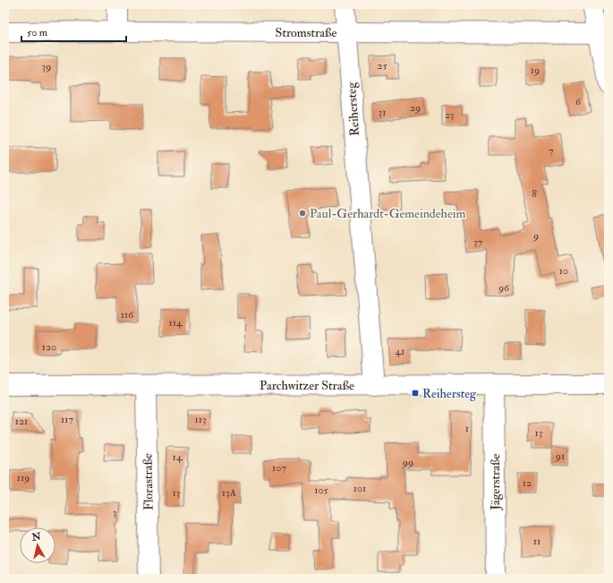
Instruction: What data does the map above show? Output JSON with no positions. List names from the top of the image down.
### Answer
{
  "streets": {
    "street": [
      "Stromstraße",
      "Reihersteg",
      "Parchwitzer Straße",
      "Florastraße",
      "Jägerstraße"
    ]
  },
  "crossings": [
    ["Stromstraße", "Reihersteg"],
    ["Reihersteg", "Parchwitzer Straße"],
    ["Parchwitzer Straße", "Florastraße"],
    ["Parchwitzer Straße", "Jägerstraße"]
  ],
  "places": {
    "other": ["Paul-Gerhardt-Gemeindeheim"],
    "transit": ["Reihersteg"]
  },
  "house_numbers": [
    "25",
    "39",
    "19",
    "6",
    "29",
    "31",
    "23",
    "7",
    "8",
    "9",
    "37",
    "10",
    "96",
    "116",
    "114",
    "120",
    "41",
    "117",
    "113",
    "121",
    "1",
    "13",
    "91",
    "14",
    "99",
    "107",
    "119",
    "12",
    "101",
    "105",
    "13",
    "13A",
    "3",
    "11"
  ],
  "scale_bar": "50 m",
  "north": "top"
}
